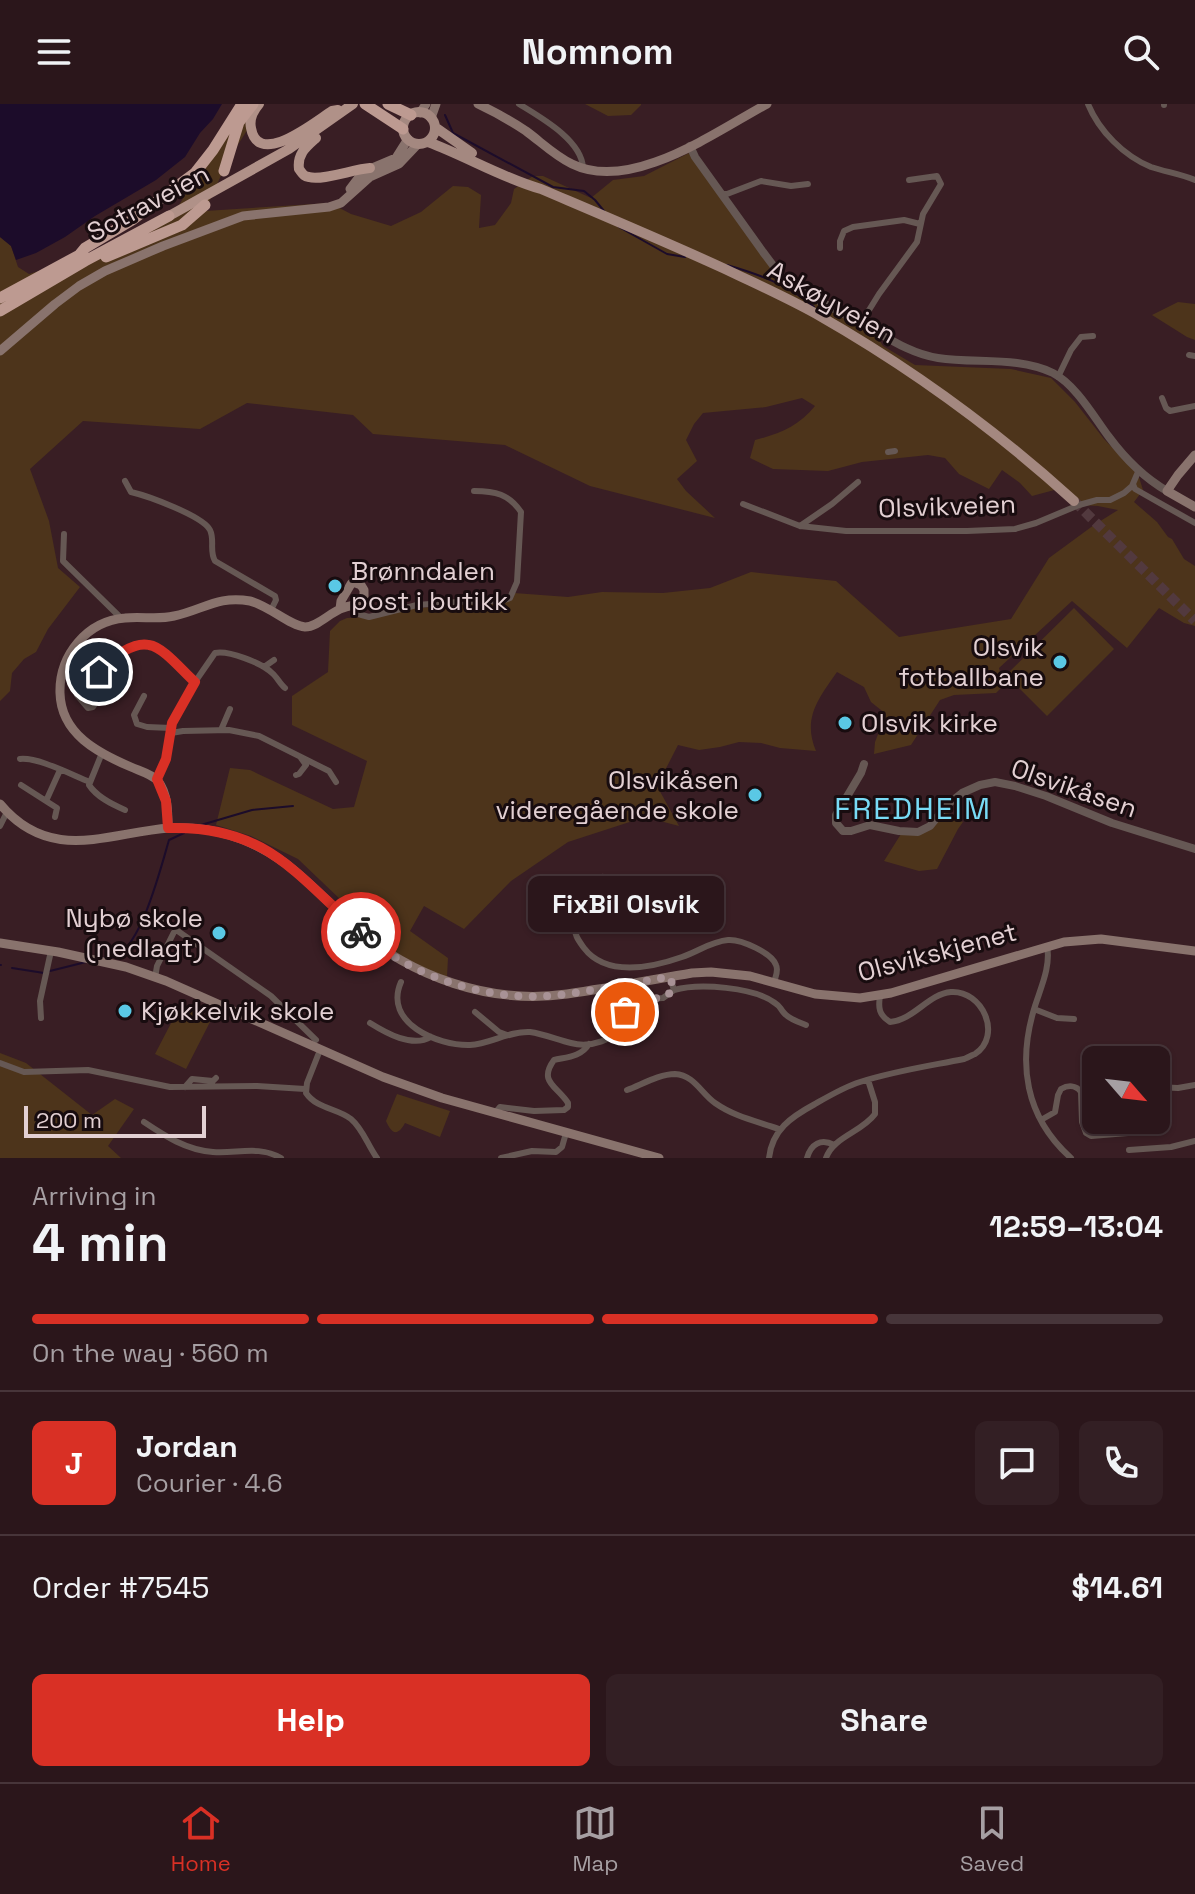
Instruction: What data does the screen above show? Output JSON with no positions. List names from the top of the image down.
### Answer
{
  "streets": {
    "highway": ["Sotraveien"],
    "main road": ["Askøyveien", "Olsvikskjenet"],
    "street": ["Olsvikveien", "Olsvikåsen"]
  },
  "districts": ["FREDHEIM"],
  "places": [
    "Brønndalen post i butikk",
    "Olsvik fotballbane",
    "Olsvik kirke",
    "Olsvikåsen videregående skole",
    "Nybø skole (nedlagt)",
    "Kjøkkelvik skole",
    "FixBil Olsvik"
  ],
  "scale_bar": "200 m",
  "north": "bottom right",
  "page": {
    "header": "Nomnom",
    "bubble": "FixBil Olsvik",
    "scale": "200 m",
    "heading": ["4 min", "Arriving in", "12:59–13:04"],
    "panel": [
      "Jordan",
      "Courier · 4.6",
      "Order #7545",
      "$14.61"
    ],
    "bar": "On the way · 560 m",
    "round": "J",
    "buttons": ["Help", "Share"],
    "tabs": ["Home", "Map", "Saved"]
  }
}
